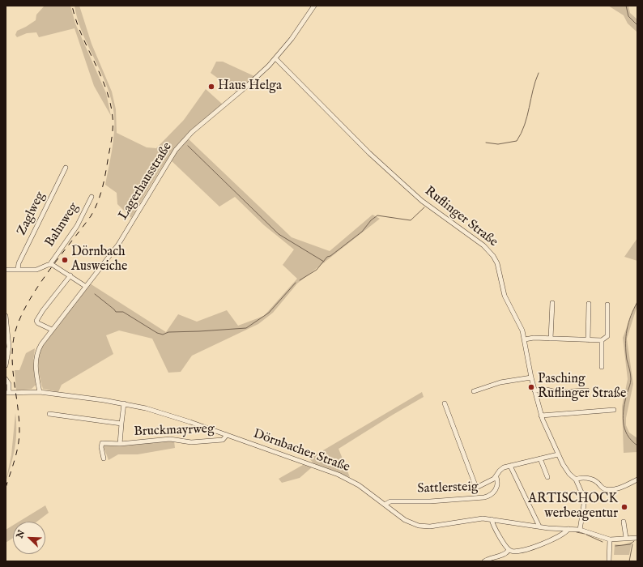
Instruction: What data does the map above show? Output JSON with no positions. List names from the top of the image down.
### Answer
{
  "streets": {
    "street": [
      "Lagerhausstraße",
      "Zaglweg",
      "Ruflinger Straße",
      "Bahnweg",
      "Bruckmayrweg",
      "Dörnbacher Straße",
      "Sattlersteig"
    ]
  },
  "crossings": [
    ["Lagerhausstraße", "Ruflinger Straße"],
    ["Lagerhausstraße", "Bahnweg"],
    ["Lagerhausstraße", "Dörnbacher Straße"],
    ["Zaglweg", "Bahnweg"],
    ["Ruflinger Straße", "Dörnbacher Straße"],
    ["Bruckmayrweg", "Dörnbacher Straße"],
    ["Dörnbacher Straße", "Sattlersteig"]
  ],
  "places": [
    "Haus Helga",
    "Dörnbach Ausweiche",
    "Pasching Ruflinger Straße",
    "ARTISCHOCK werbeagentur"
  ],
  "north": "top left"
}
